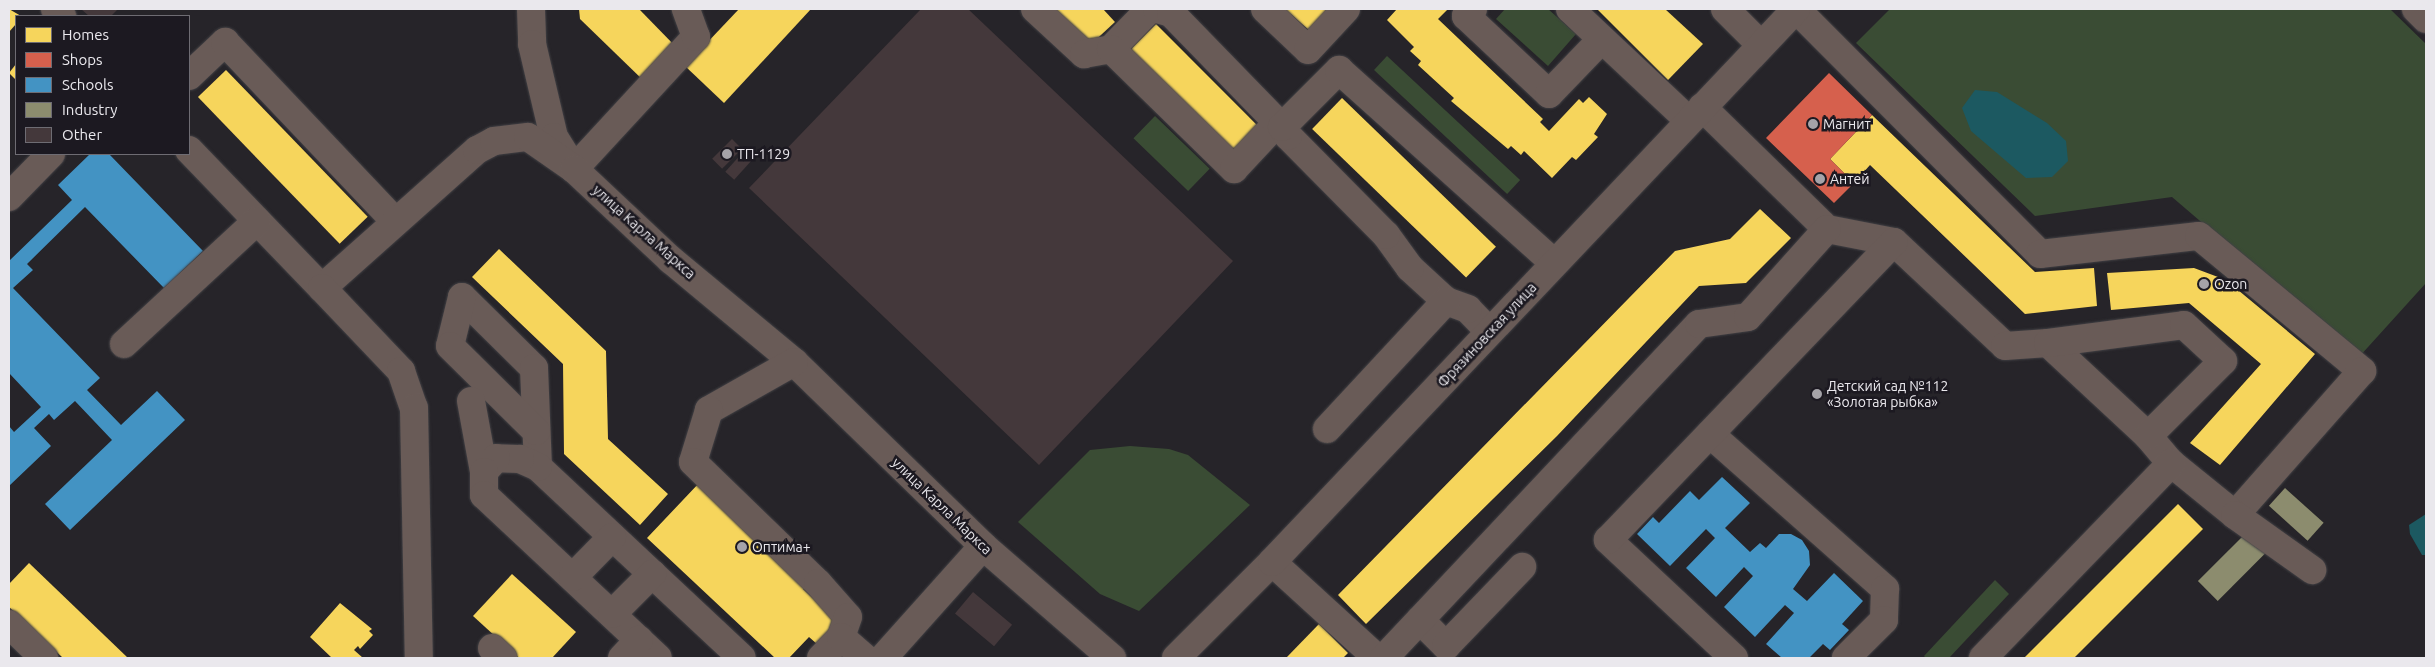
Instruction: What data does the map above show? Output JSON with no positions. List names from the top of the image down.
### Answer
{
  "streets": {
    "street": ["улица Карла Маркса", "Фрязиновская улица"]
  },
  "places": [
    "Магнит",
    "ТП-1129",
    "Антей",
    "Ozon",
    "Детский сад №112 «Золотая рыбка»",
    "Оптима+"
  ],
  "legend": [
    "Homes",
    "Shops",
    "Schools",
    "Industry",
    "Other"
  ]
}
